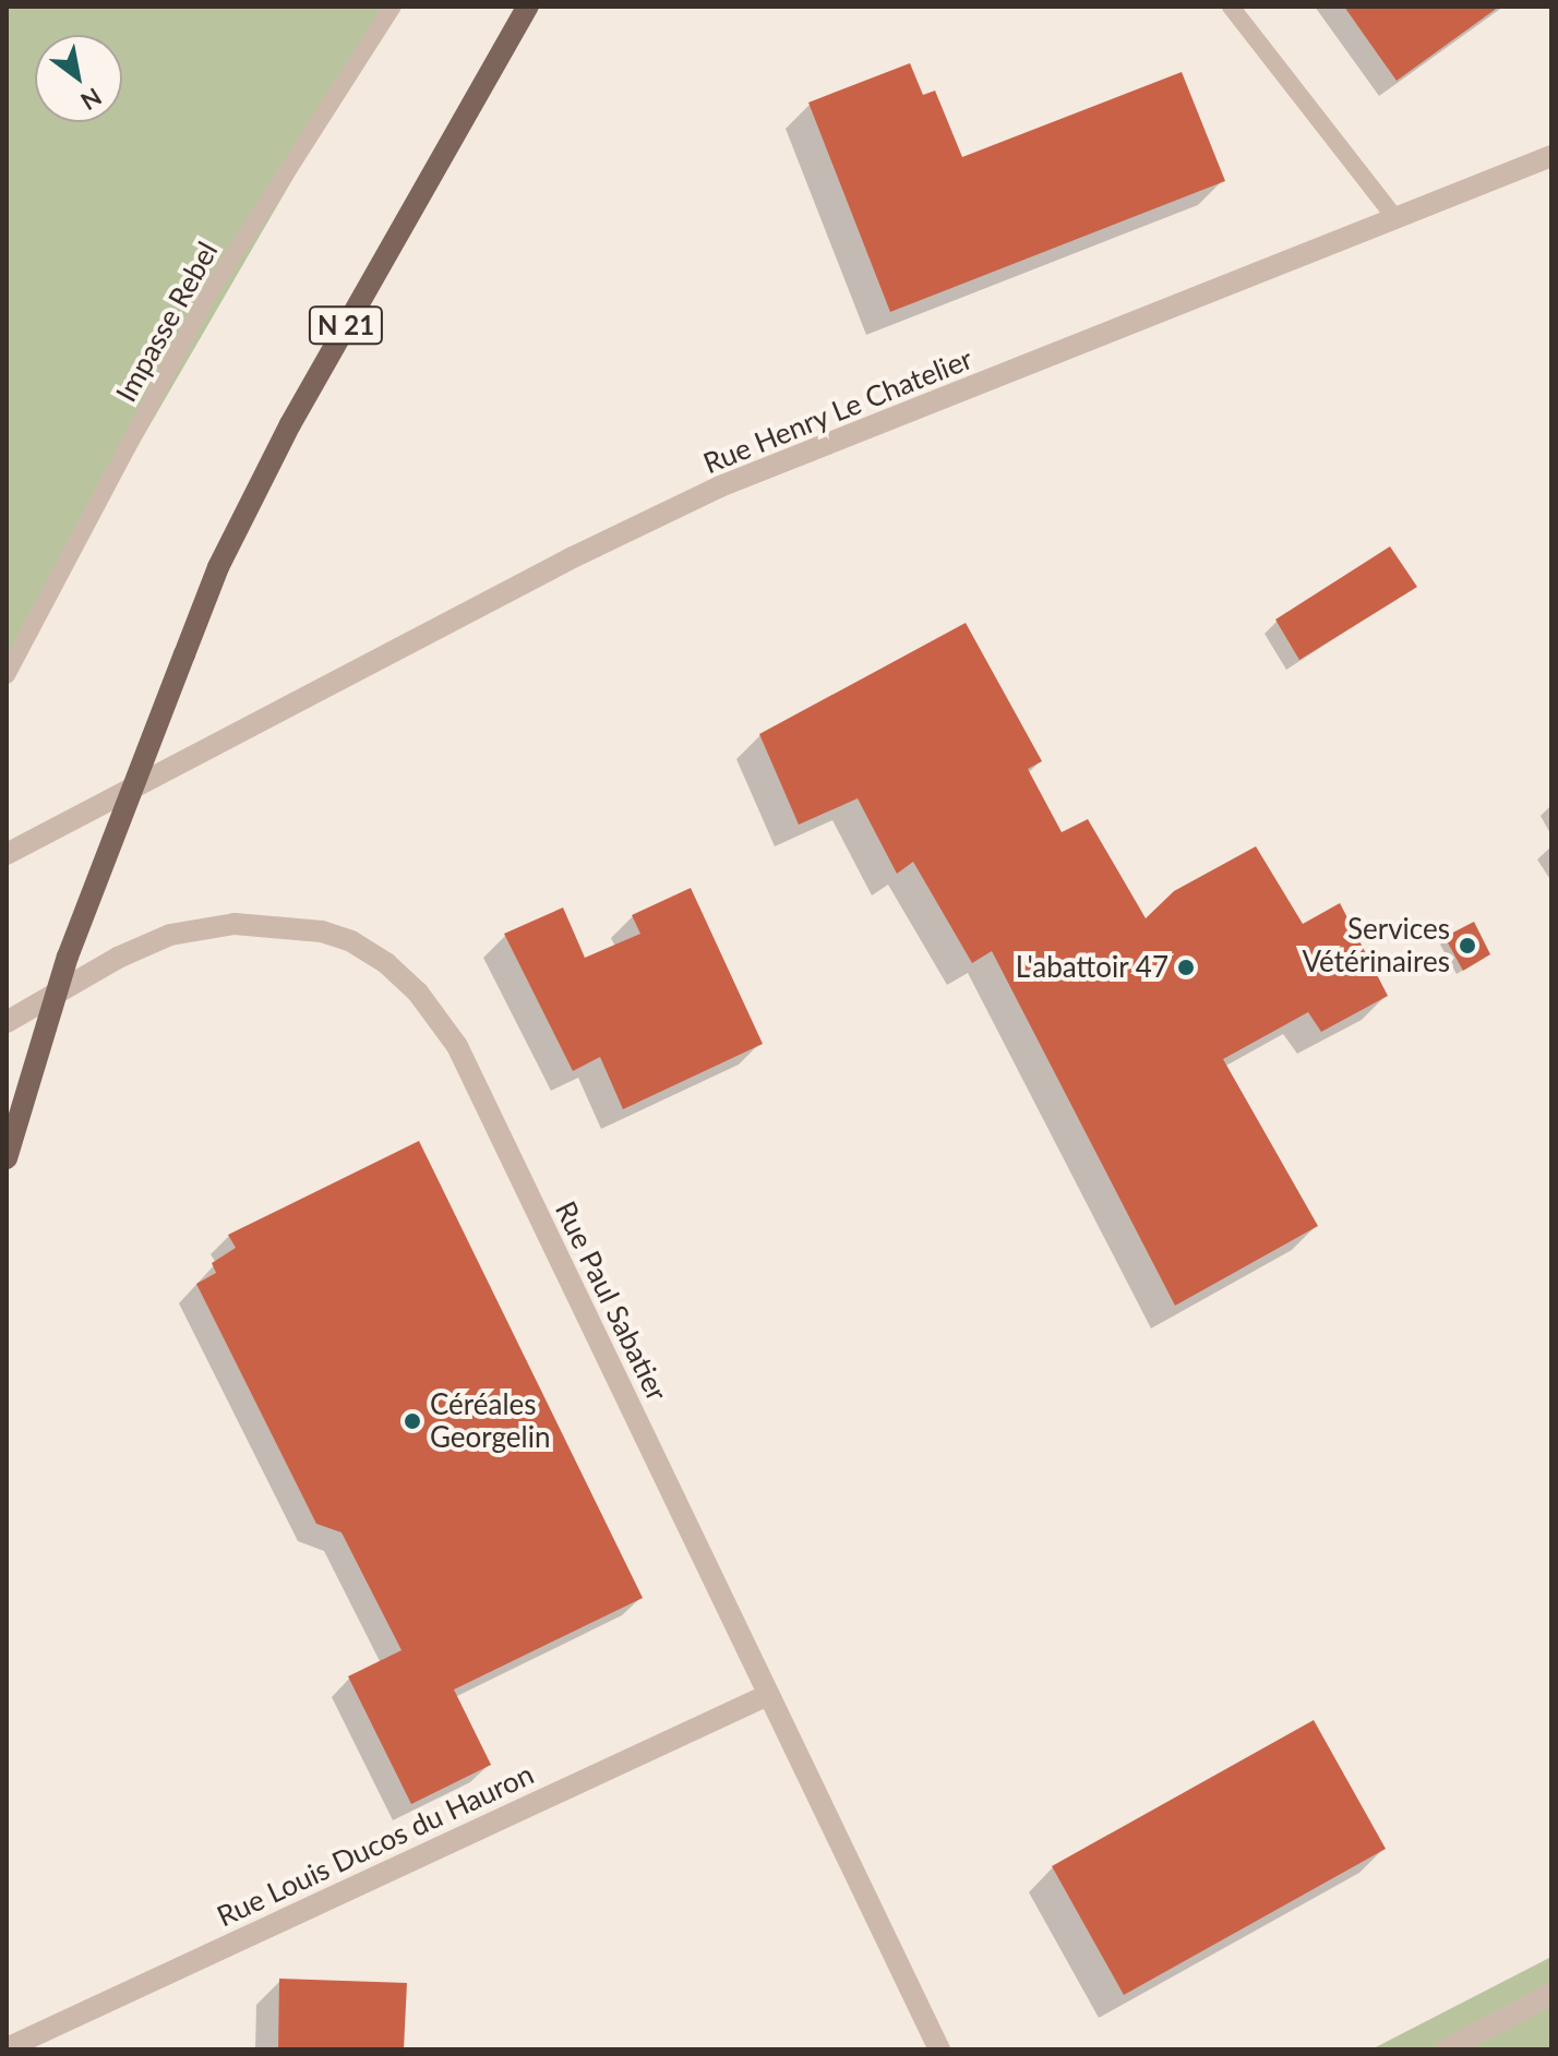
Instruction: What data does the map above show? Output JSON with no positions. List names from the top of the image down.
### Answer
{
  "streets": {
    "main road": ["N 21"],
    "street": ["Rue Henry Le Chatelier", "Rue Paul Sabatier", "Rue Louis Ducos du Hauron"],
    "lane": ["Impasse Rebel"]
  },
  "crossings": [
    ["Rue Paul Sabatier", "Rue Louis Ducos du Hauron"]
  ],
  "places": ["Services Vétérinaires", "L'abattoir 47", "Céréales Georgelin"],
  "north": "bottom right"
}
